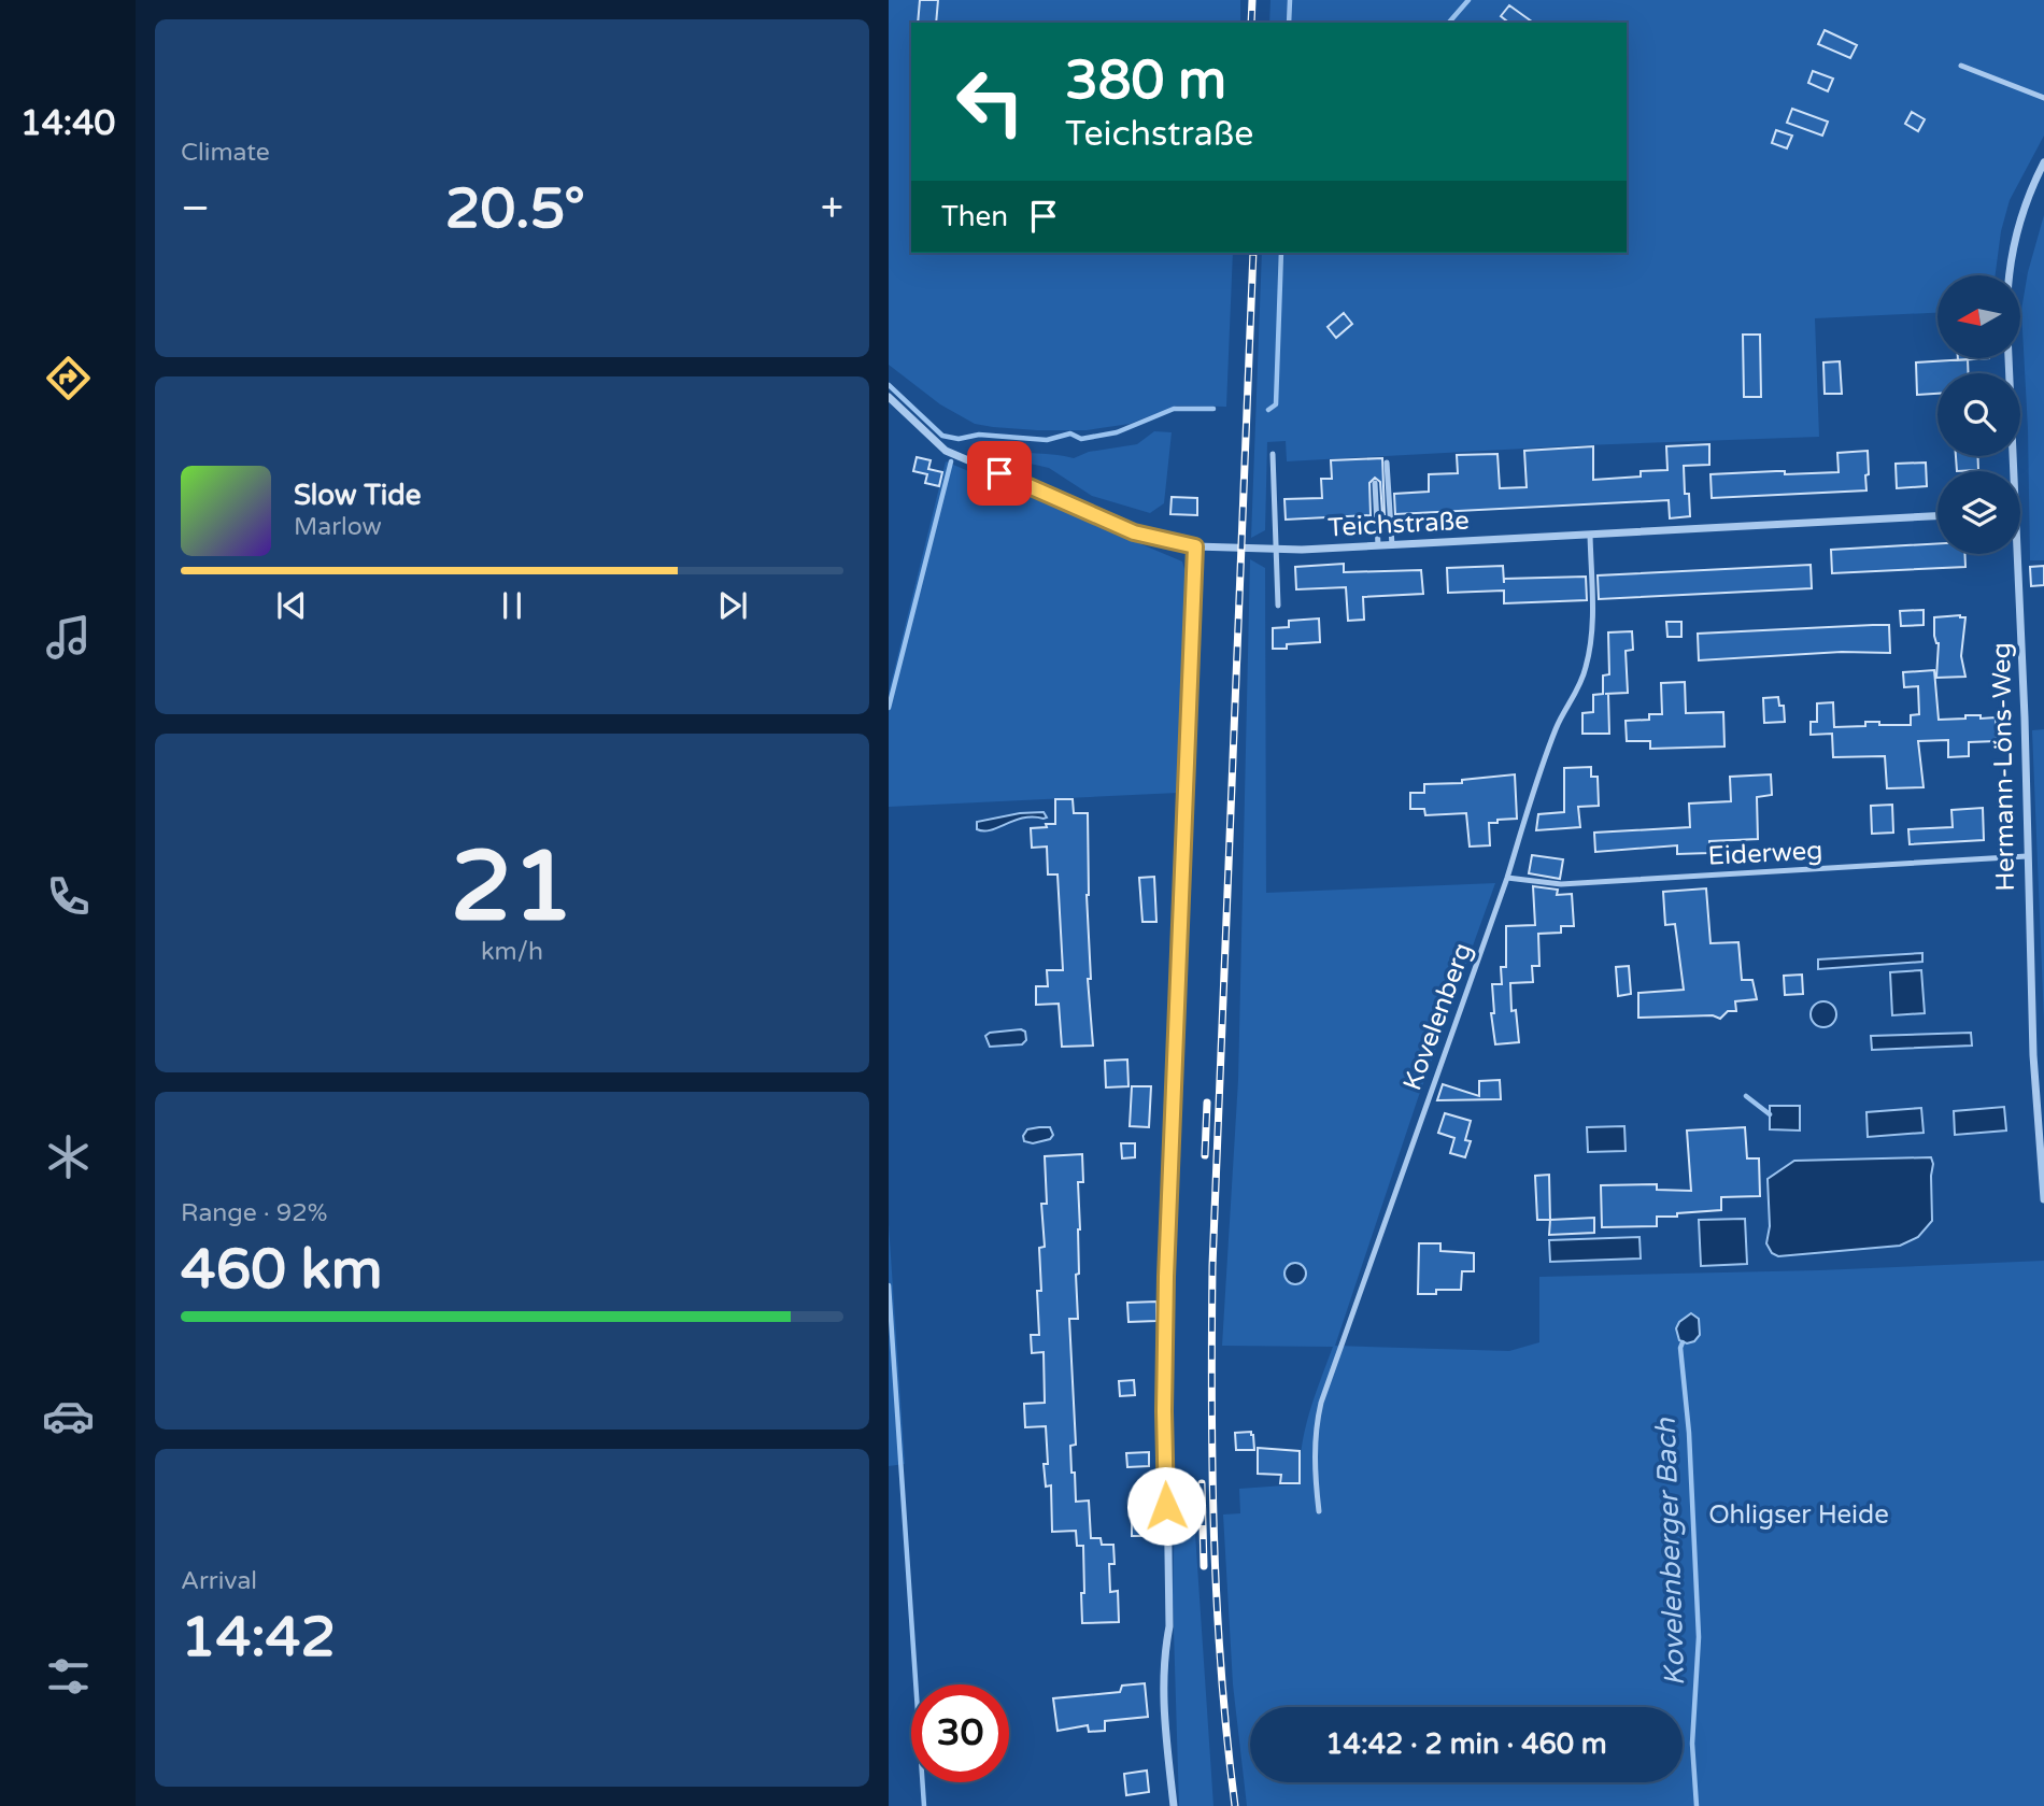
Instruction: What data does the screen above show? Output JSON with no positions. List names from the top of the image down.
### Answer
{
  "streets": {
    "street": ["Teichstraße", "Hermann-Löns-Weg"],
    "lane": ["Eiderweg", "Kovelenberg"]
  },
  "crossings": [
    ["Teichstraße", "Kovelenberg"],
    ["Hermann-Löns-Weg", "Eiderweg"],
    ["Eiderweg", "Kovelenberg"]
  ],
  "water": ["Kovelenberger Bach"],
  "parks": ["Ohligser Heide"],
  "north": "left",
  "page": {
    "tabs": "14:40",
    "tile": [
      "Climate",
      ["21", "km/h"],
      ["Range · 92%", "460 km"],
      ["Arrival", "14:42"]
    ],
    "turn": ["380 m", "Teichstraße"],
    "heat": ["−", "20.5°", "+"],
    "then": "Then",
    "song": ["Slow Tide", "Marlow"],
    "limit": "30",
    "trip": "14:42 · 2 min · 460 m"
  }
}
